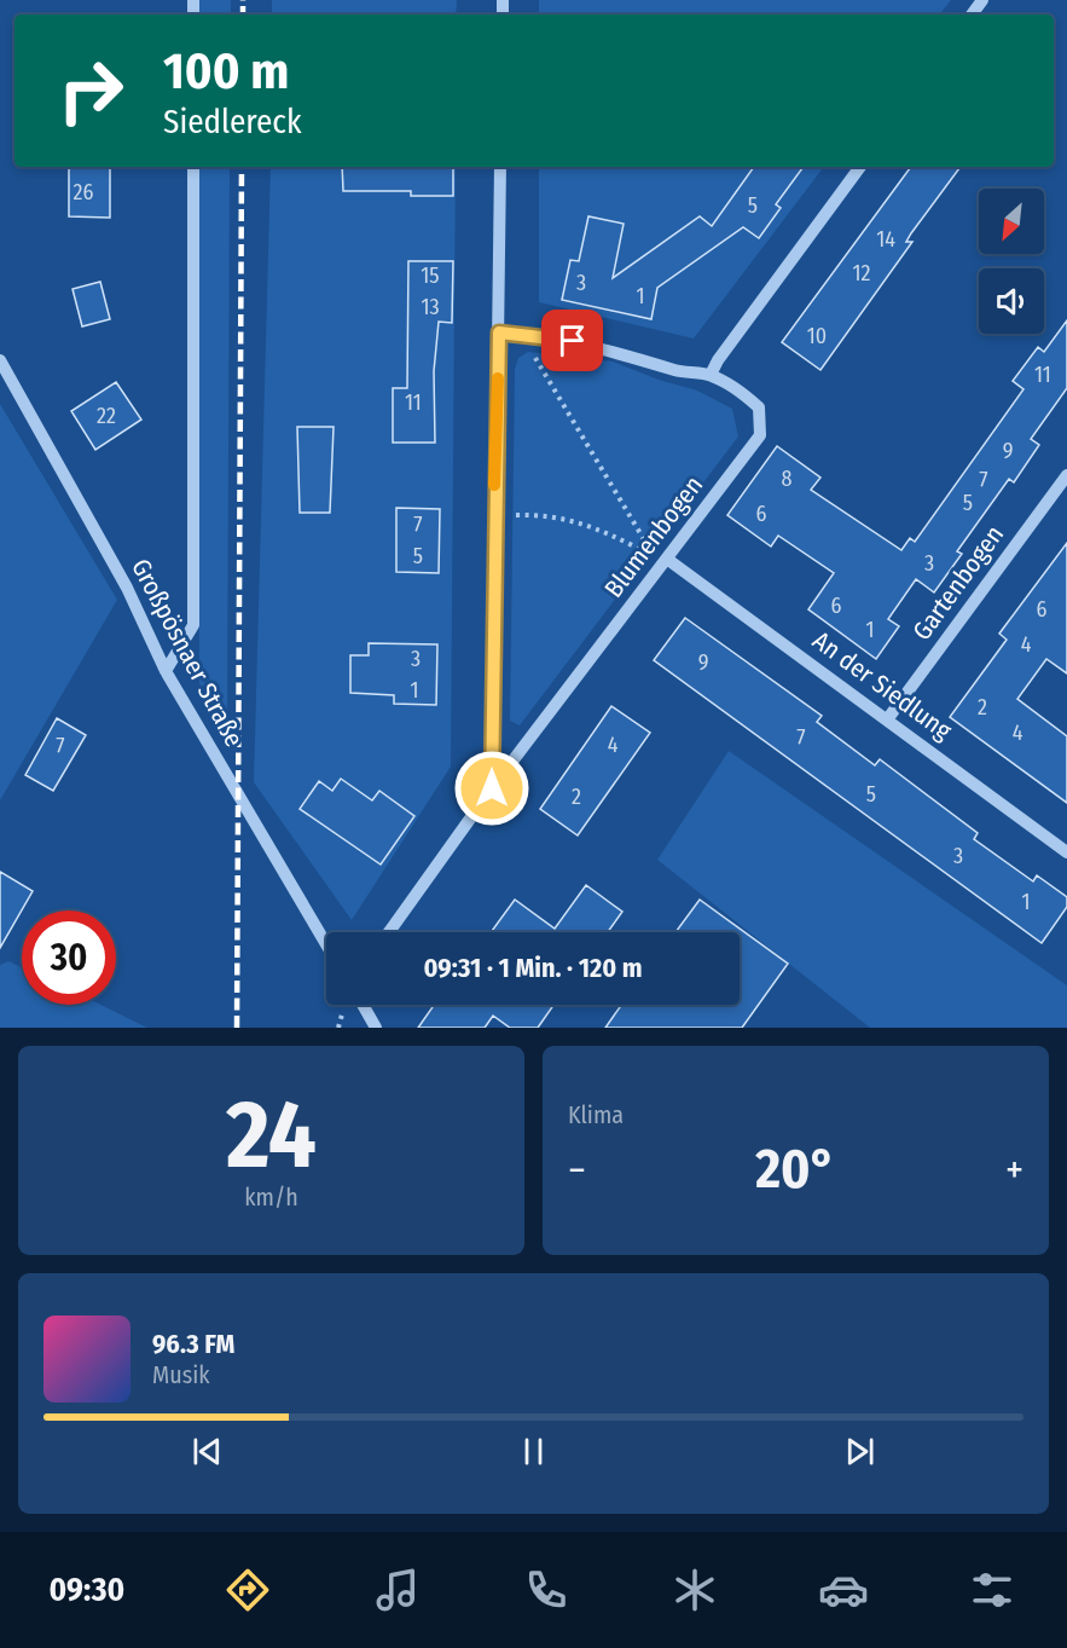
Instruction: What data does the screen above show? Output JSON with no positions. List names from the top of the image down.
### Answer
{
  "streets": {
    "street": [
      "Blumenbogen",
      "Gartenbogen",
      "Großpösnaer Straße",
      "An der Siedlung"
    ]
  },
  "crossings": [
    ["Blumenbogen", "An der Siedlung"],
    ["Gartenbogen", "An der Siedlung"]
  ],
  "house_numbers": [
    "26",
    "5",
    "14",
    "12",
    "15",
    "3",
    "1",
    "13",
    "10",
    "11",
    "11",
    "22",
    "9",
    "8",
    "7",
    "5",
    "6",
    "7",
    "5",
    "3",
    "6",
    "6",
    "1",
    "4",
    "3",
    "9",
    "1",
    "2",
    "4",
    "7",
    "4",
    "7",
    "5",
    "2",
    "3",
    "1"
  ],
  "north": "bottom left",
  "page": {
    "turn": ["100 m", "Siedlereck"],
    "limit": "30",
    "trip": "09:31 · 1 Min. · 120 m",
    "tile": [
      ["24", "km/h"],
      "Klima"
    ],
    "heat": ["−", "20°", "+"],
    "song": ["96.3 FM", "Musik"],
    "tabs": "09:30"
  }
}
